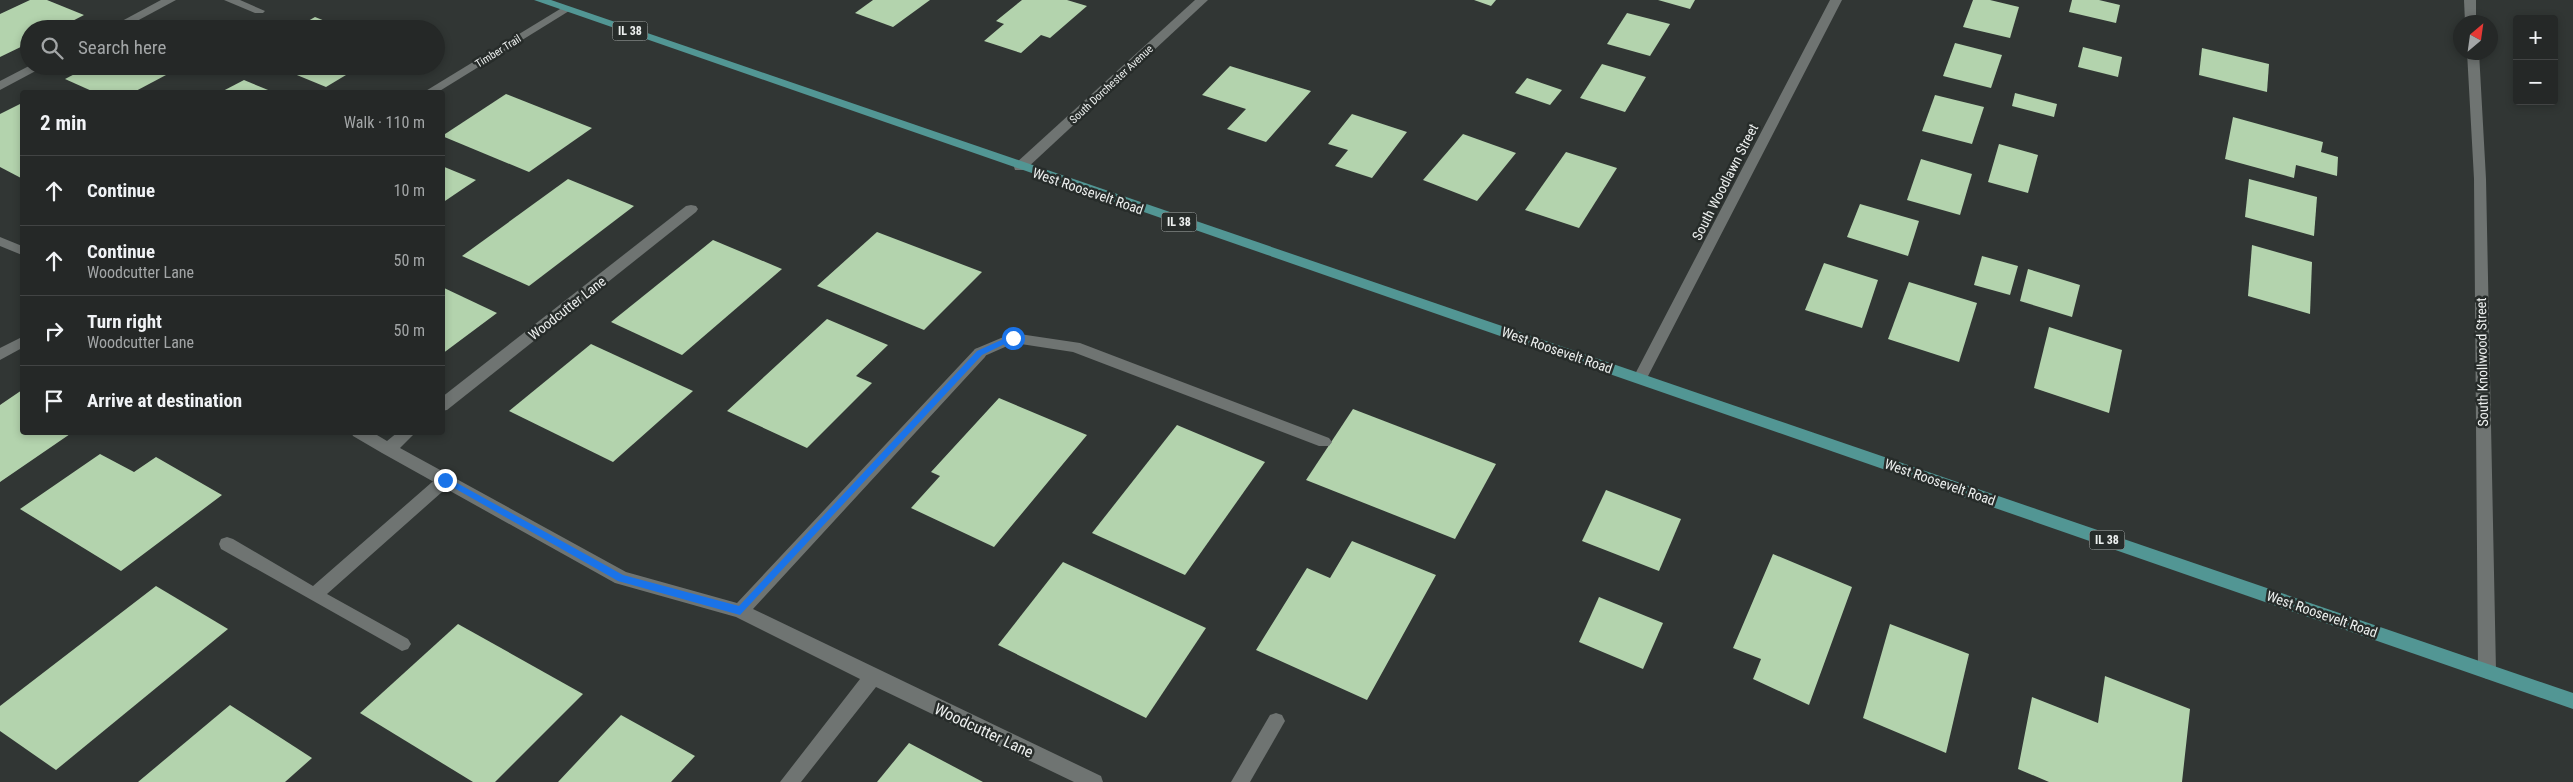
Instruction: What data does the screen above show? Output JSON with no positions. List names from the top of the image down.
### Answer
{
  "streets": {
    "main road": ["IL 38", "West Roosevelt Road"],
    "street": [
      "Timber Trail",
      "South Dorchester Avenue",
      "South Woodlawn Street",
      "Woodcutter Lane",
      "South Knollwood Street"
    ]
  },
  "crossings": [
    ["Timber Trail", "West Roosevelt Road"],
    ["South Dorchester Avenue", "West Roosevelt Road"],
    ["South Woodlawn Street", "West Roosevelt Road"],
    ["West Roosevelt Road", "South Knollwood Street"]
  ],
  "north": "top right",
  "page": {
    "map_buttons": ["+", "−"],
    "search": "Search here",
    "heading": ["2 min", "Walk · 110 m"],
    "list": [
      ["Continue", "10 m"],
      ["Continue", "Woodcutter Lane", "50 m"],
      ["Turn right", "Woodcutter Lane", "50 m"],
      "Arrive at destination"
    ]
  }
}
